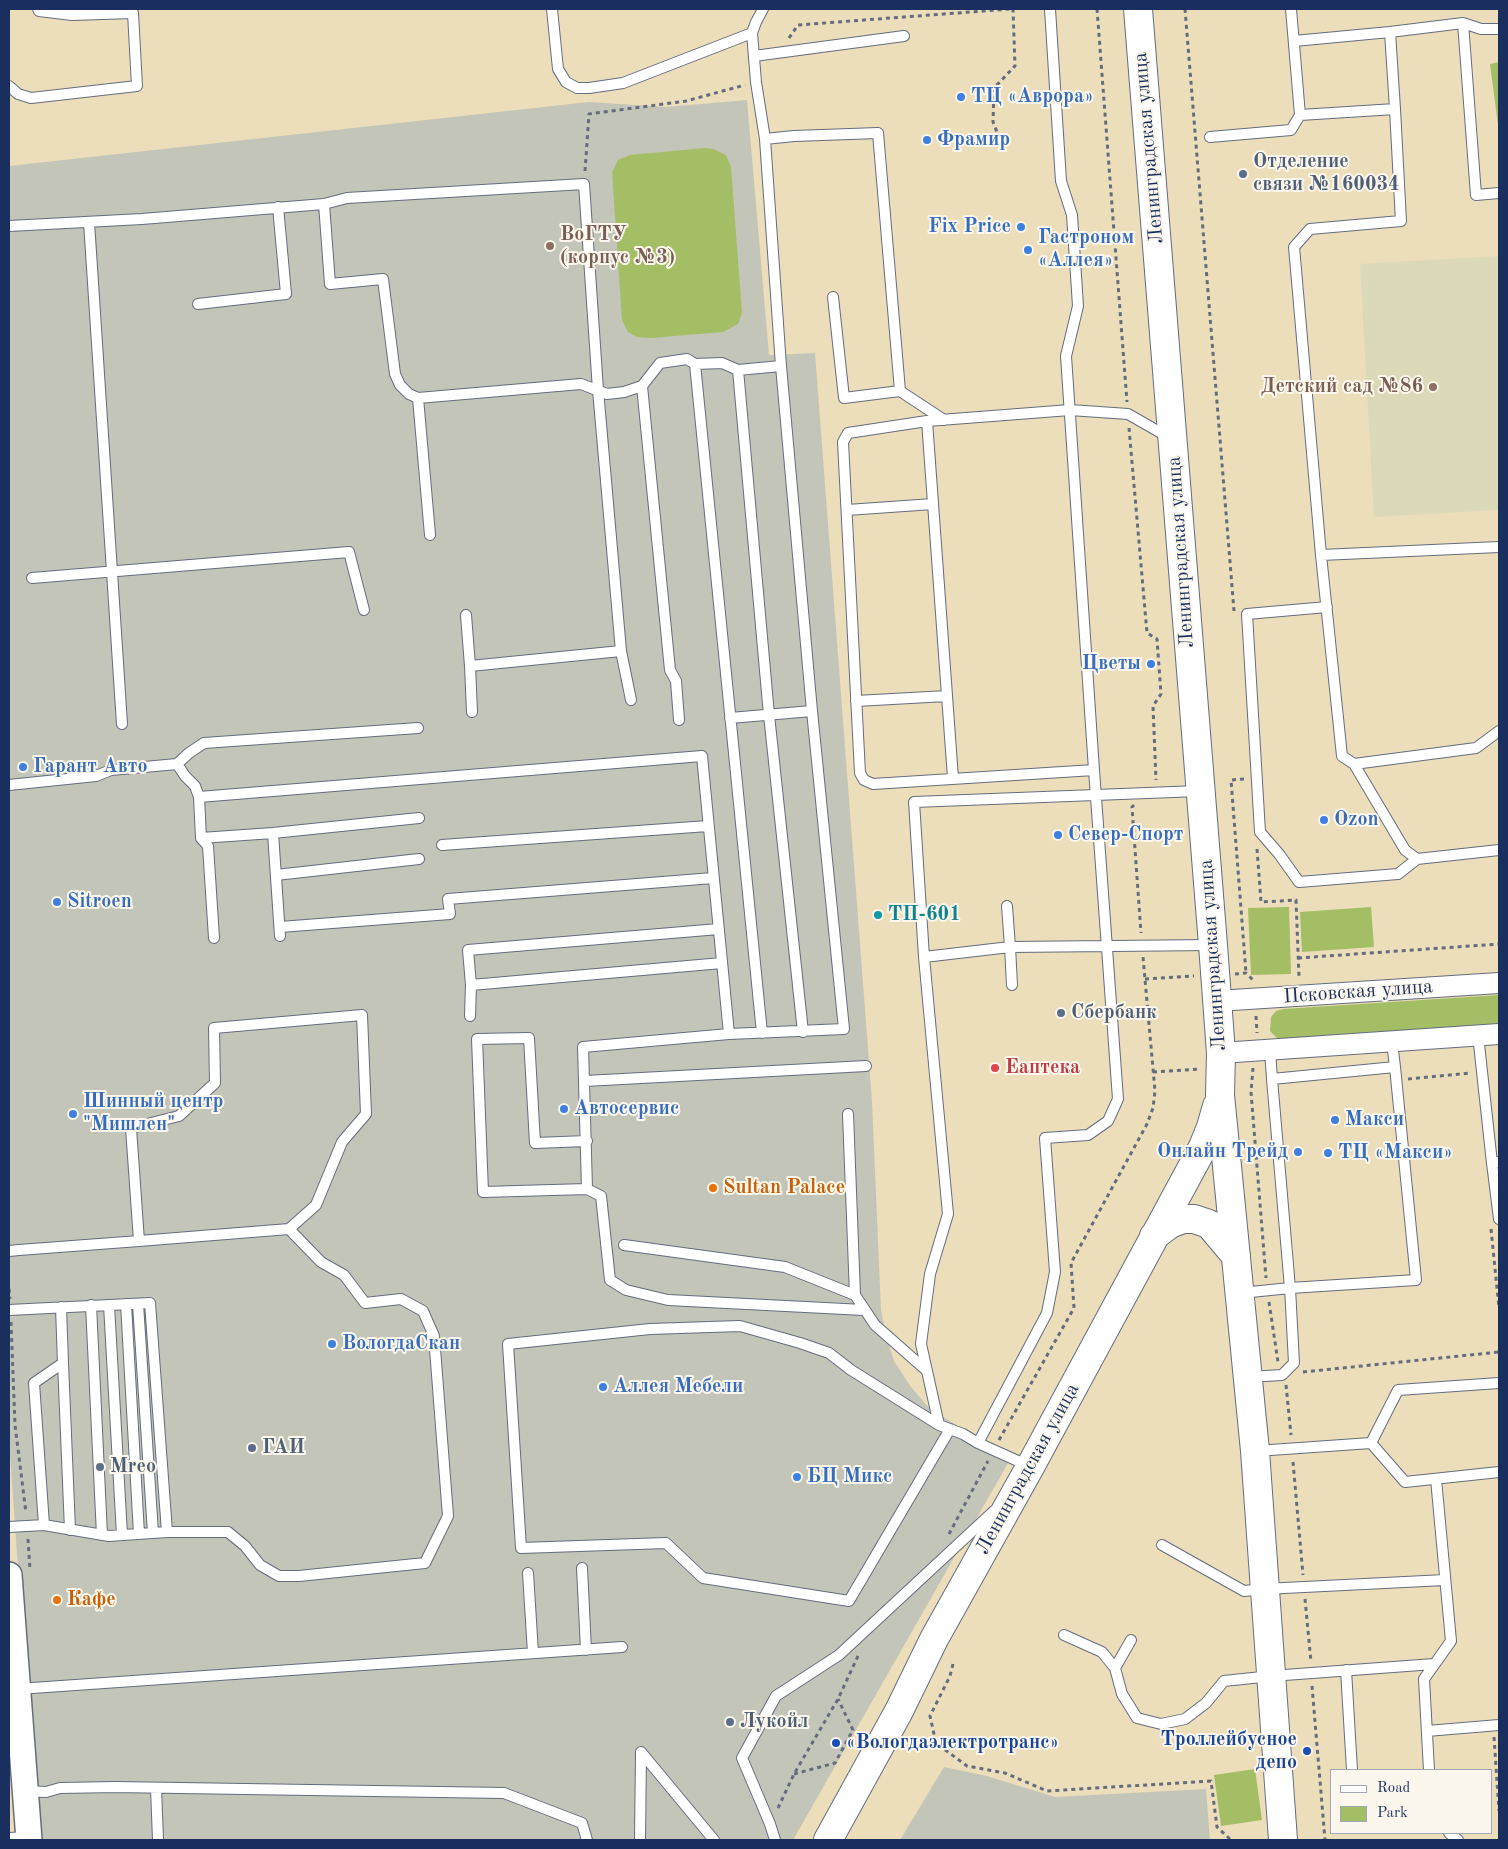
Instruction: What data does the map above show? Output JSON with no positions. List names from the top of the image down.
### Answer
{
  "streets": {
    "main road": ["Ленинградская улица"],
    "street": ["Псковская улица"]
  },
  "crossings": [
    ["Ленинградская улица", "Псковская улица"]
  ],
  "places": [
    "ТЦ «Аврора»",
    "Фрамир",
    "Отделение связи №160034",
    "Fix Price",
    "ВоГТУ (корпус №3)",
    "Гастроном «Аллея»",
    "Детский сад №86",
    "Цветы",
    "Гарант Авто",
    "Ozon",
    "Север-Спорт",
    "Sitroen",
    "ТП-601",
    "Сбербанк",
    "Еаптека",
    "Автосервис",
    "Шинный центр \"Мишлен\"",
    "Макси",
    "Онлайн Трейд",
    "ТЦ «Макси»",
    "Sultan Palace",
    "ВологдаСкан",
    "Аллея Мебели",
    "ГАИ",
    "Mreo",
    "БЦ Микс",
    "Кафе",
    "Лукойл",
    "«Вологдаэлектротранс»",
    "Троллейбусное депо"
  ],
  "legend": ["Road", "Park"]
}
